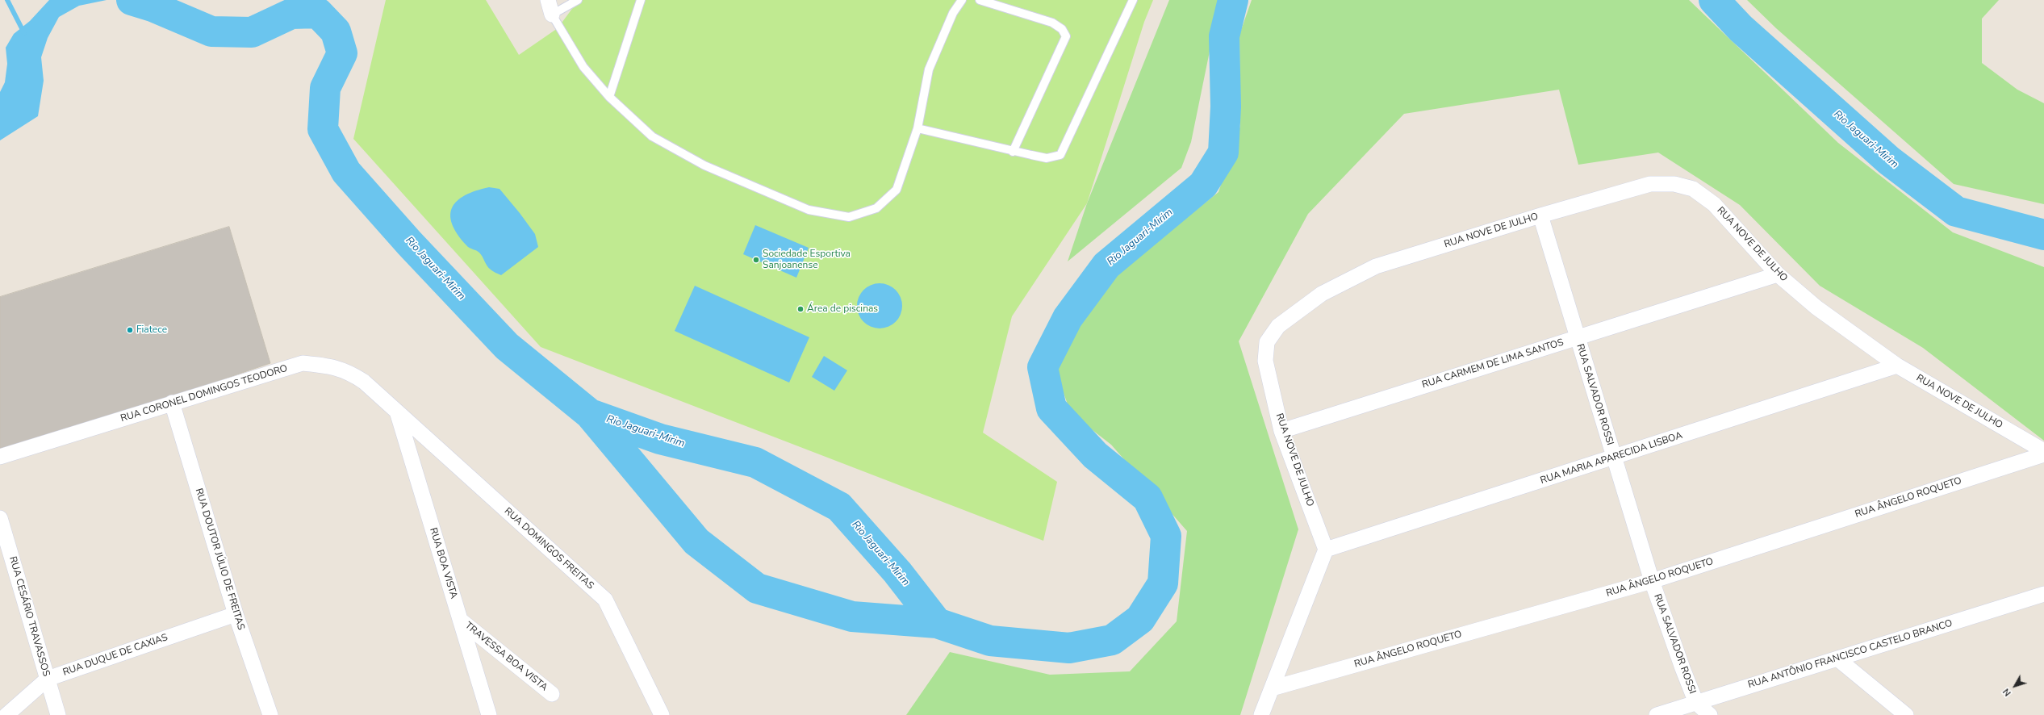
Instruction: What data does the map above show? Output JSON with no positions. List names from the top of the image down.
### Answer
{
  "streets": {
    "street": [
      "RUA NOVE DE JULHO",
      "RUA CARMEM DE LIMA SANTOS",
      "RUA CORONEL DOMINGOS TEODORO",
      "RUA SALVADOR ROSSI",
      "RUA MARIA APARECIDA LISBOA",
      "RUA ÂNGELO ROQUETO",
      "RUA DOMINGOS FREITAS",
      "RUA DOUTOR JÚLIO DE FREITAS",
      "RUA BOA VISTA",
      "RUA CESÁRIO TRAVASSOS",
      "RUA ANTÔNIO FRANCISCO CASTELO BRANCO",
      "RUA DUQUE DE CAXIAS",
      "TRAVESSA BOA VISTA"
    ]
  },
  "crossings": [
    ["RUA NOVE DE JULHO", "RUA CARMEM DE LIMA SANTOS"],
    ["RUA NOVE DE JULHO", "RUA SALVADOR ROSSI"],
    ["RUA NOVE DE JULHO", "RUA MARIA APARECIDA LISBOA"],
    ["RUA CARMEM DE LIMA SANTOS", "RUA SALVADOR ROSSI"],
    ["RUA CORONEL DOMINGOS TEODORO", "RUA DOMINGOS FREITAS"],
    ["RUA CORONEL DOMINGOS TEODORO", "RUA DOUTOR JÚLIO DE FREITAS"],
    ["RUA CORONEL DOMINGOS TEODORO", "RUA BOA VISTA"],
    ["RUA SALVADOR ROSSI", "RUA MARIA APARECIDA LISBOA"],
    ["RUA SALVADOR ROSSI", "RUA ÂNGELO ROQUETO"],
    ["RUA SALVADOR ROSSI", "RUA ANTÔNIO FRANCISCO CASTELO BRANCO"],
    ["RUA DOMINGOS FREITAS", "RUA BOA VISTA"],
    ["RUA DOUTOR JÚLIO DE FREITAS", "RUA DUQUE DE CAXIAS"],
    ["RUA BOA VISTA", "TRAVESSA BOA VISTA"],
    ["RUA CESÁRIO TRAVASSOS", "RUA DUQUE DE CAXIAS"]
  ],
  "water": ["Rio Jaguari-Mirim"],
  "places": ["Sociedade Esportiva Sanjoanense", "Área de piscinas", "Fiatece"],
  "north": "bottom left"
}
